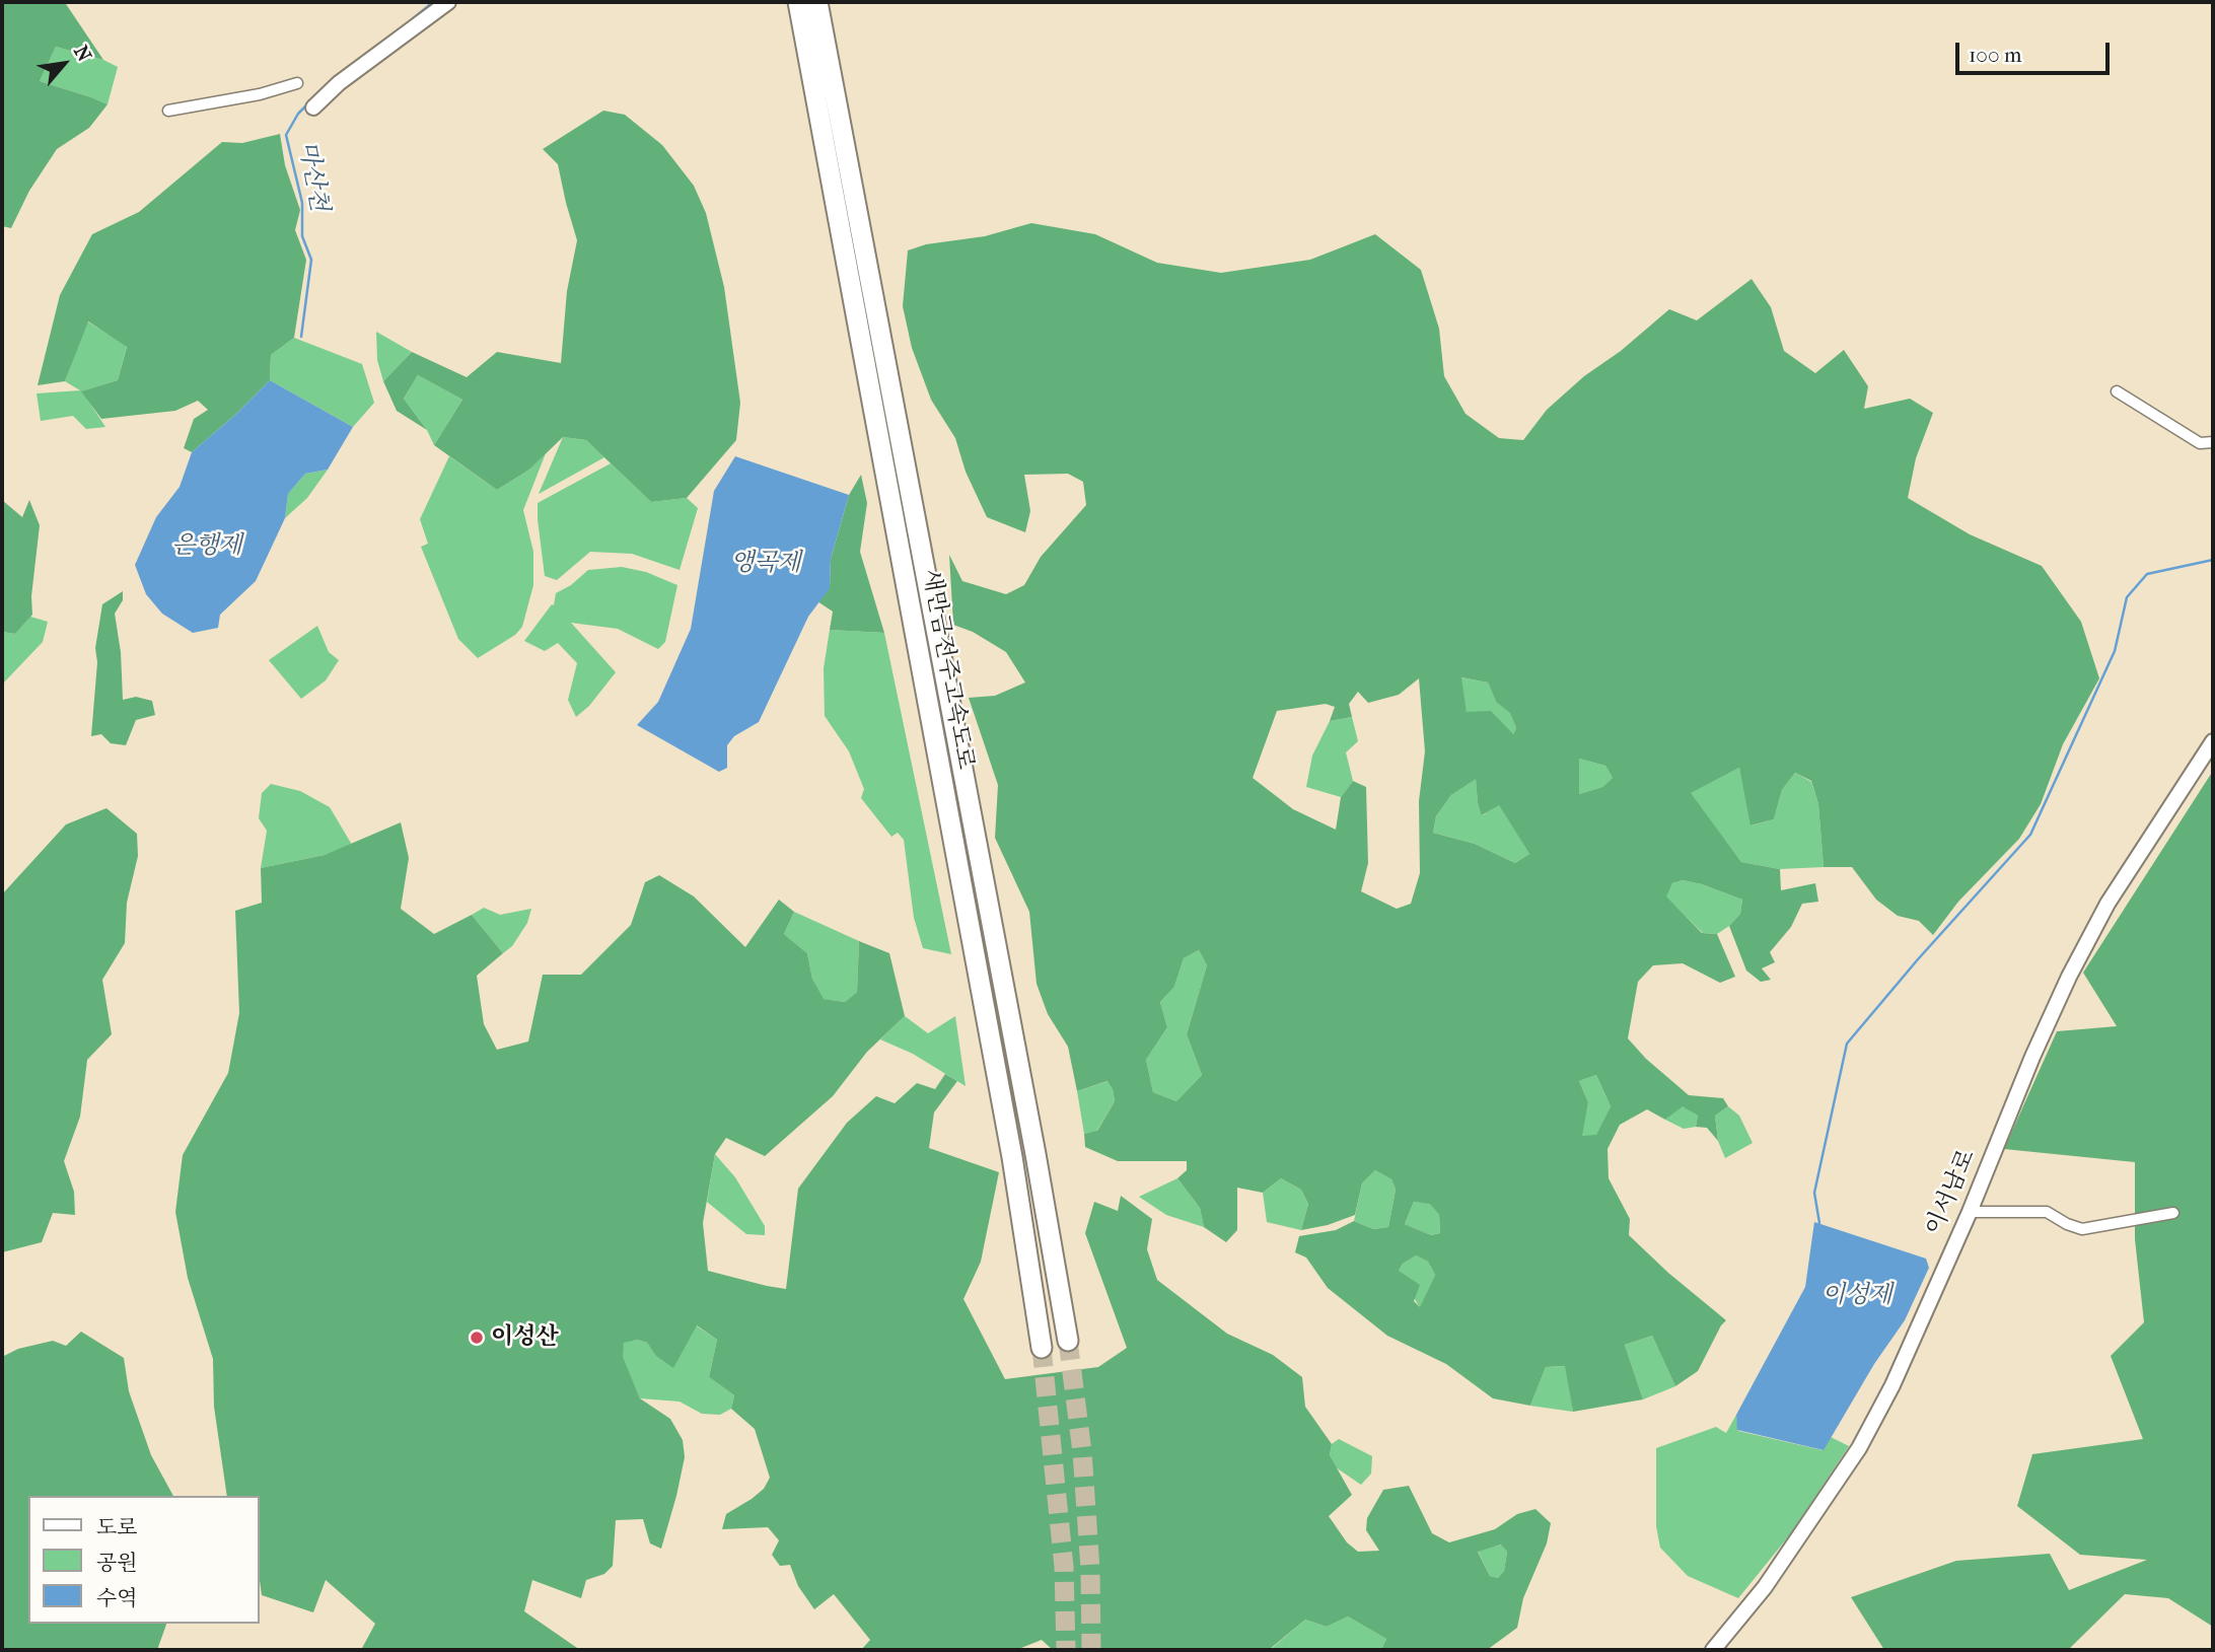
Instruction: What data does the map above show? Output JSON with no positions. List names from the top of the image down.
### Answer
{
  "streets": {
    "highway": ["새만금전주고속도로"],
    "main road": ["이서남로"]
  },
  "water": [
    "마산천",
    "은행제",
    "앵곡제",
    "이성제"
  ],
  "places": ["이성산"],
  "legend": ["도로", "공원", "수역"],
  "scale_bar": "100 m",
  "north": "top right"
}
